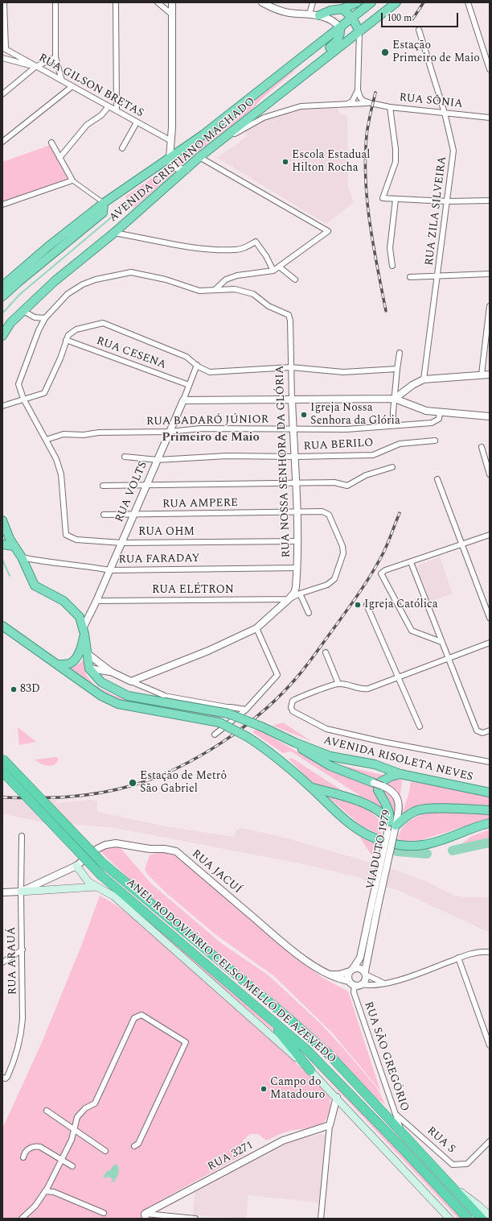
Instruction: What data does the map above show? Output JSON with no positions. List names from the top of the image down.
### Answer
{
  "streets": {
    "highway": ["AVENIDA CRISTIANO MACHADO", "AVENIDA RISOLETA NEVES", "ANEL RODOVIÁRIO CELSO MELLO DE AZEVEDO"],
    "street": [
      "RUA GILSON BRETAS",
      "RUA SÔNIA",
      "RUA ZILA SILVEIRA",
      "RUA CESENA",
      "RUA BADARÓ JÚNIOR",
      "RUA BERILO",
      "RUA NOSSA SENHORA DA GLÓRIA",
      "RUA VOLTS",
      "RUA AMPERE",
      "RUA OHM",
      "RUA FARADAY",
      "RUA ELÉTRON",
      "VIADUTO 1979",
      "RUA JACUÍ",
      "RUA ARAUÁ",
      "RUA SÃO GREGÓRIO",
      "RUA S",
      "RUA 3271"
    ]
  },
  "crossings": [
    ["RUA SÔNIA", "AVENIDA CRISTIANO MACHADO"],
    ["RUA SÔNIA", "RUA ZILA SILVEIRA"],
    ["RUA CESENA", "RUA VOLTS"],
    ["RUA BADARÓ JÚNIOR", "RUA NOSSA SENHORA DA GLÓRIA"],
    ["RUA BADARÓ JÚNIOR", "RUA VOLTS"],
    ["RUA BADARÓ JÚNIOR", "RUA OHM"],
    ["RUA BERILO", "RUA NOSSA SENHORA DA GLÓRIA"],
    ["RUA BERILO", "RUA VOLTS"],
    ["RUA NOSSA SENHORA DA GLÓRIA", "RUA AMPERE"],
    ["RUA NOSSA SENHORA DA GLÓRIA", "RUA OHM"],
    ["RUA NOSSA SENHORA DA GLÓRIA", "RUA FARADAY"],
    ["RUA NOSSA SENHORA DA GLÓRIA", "RUA ELÉTRON"],
    ["RUA VOLTS", "RUA AMPERE"],
    ["RUA VOLTS", "RUA OHM"],
    ["RUA VOLTS", "RUA FARADAY"],
    ["RUA VOLTS", "RUA ELÉTRON"],
    ["RUA JACUÍ", "RUA ARAUÁ"],
    ["RUA JACUÍ", "ANEL RODOVIÁRIO CELSO MELLO DE AZEVEDO"],
    ["RUA JACUÍ", "RUA SÃO GREGÓRIO"],
    ["ANEL RODOVIÁRIO CELSO MELLO DE AZEVEDO", "RUA SÃO GREGÓRIO"],
    ["RUA SÃO GREGÓRIO", "RUA S"]
  ],
  "districts": ["Primeiro de Maio"],
  "places": [
    "Estação Primeiro de Maio",
    "Escola Estadual Hilton Rocha",
    "Igreja Nossa Senhora da Glória",
    "Igreja Católica",
    "83D",
    "Estação de Metrô São Gabriel",
    "Campo do Matadouro"
  ],
  "scale_bar": "100 m"
}
